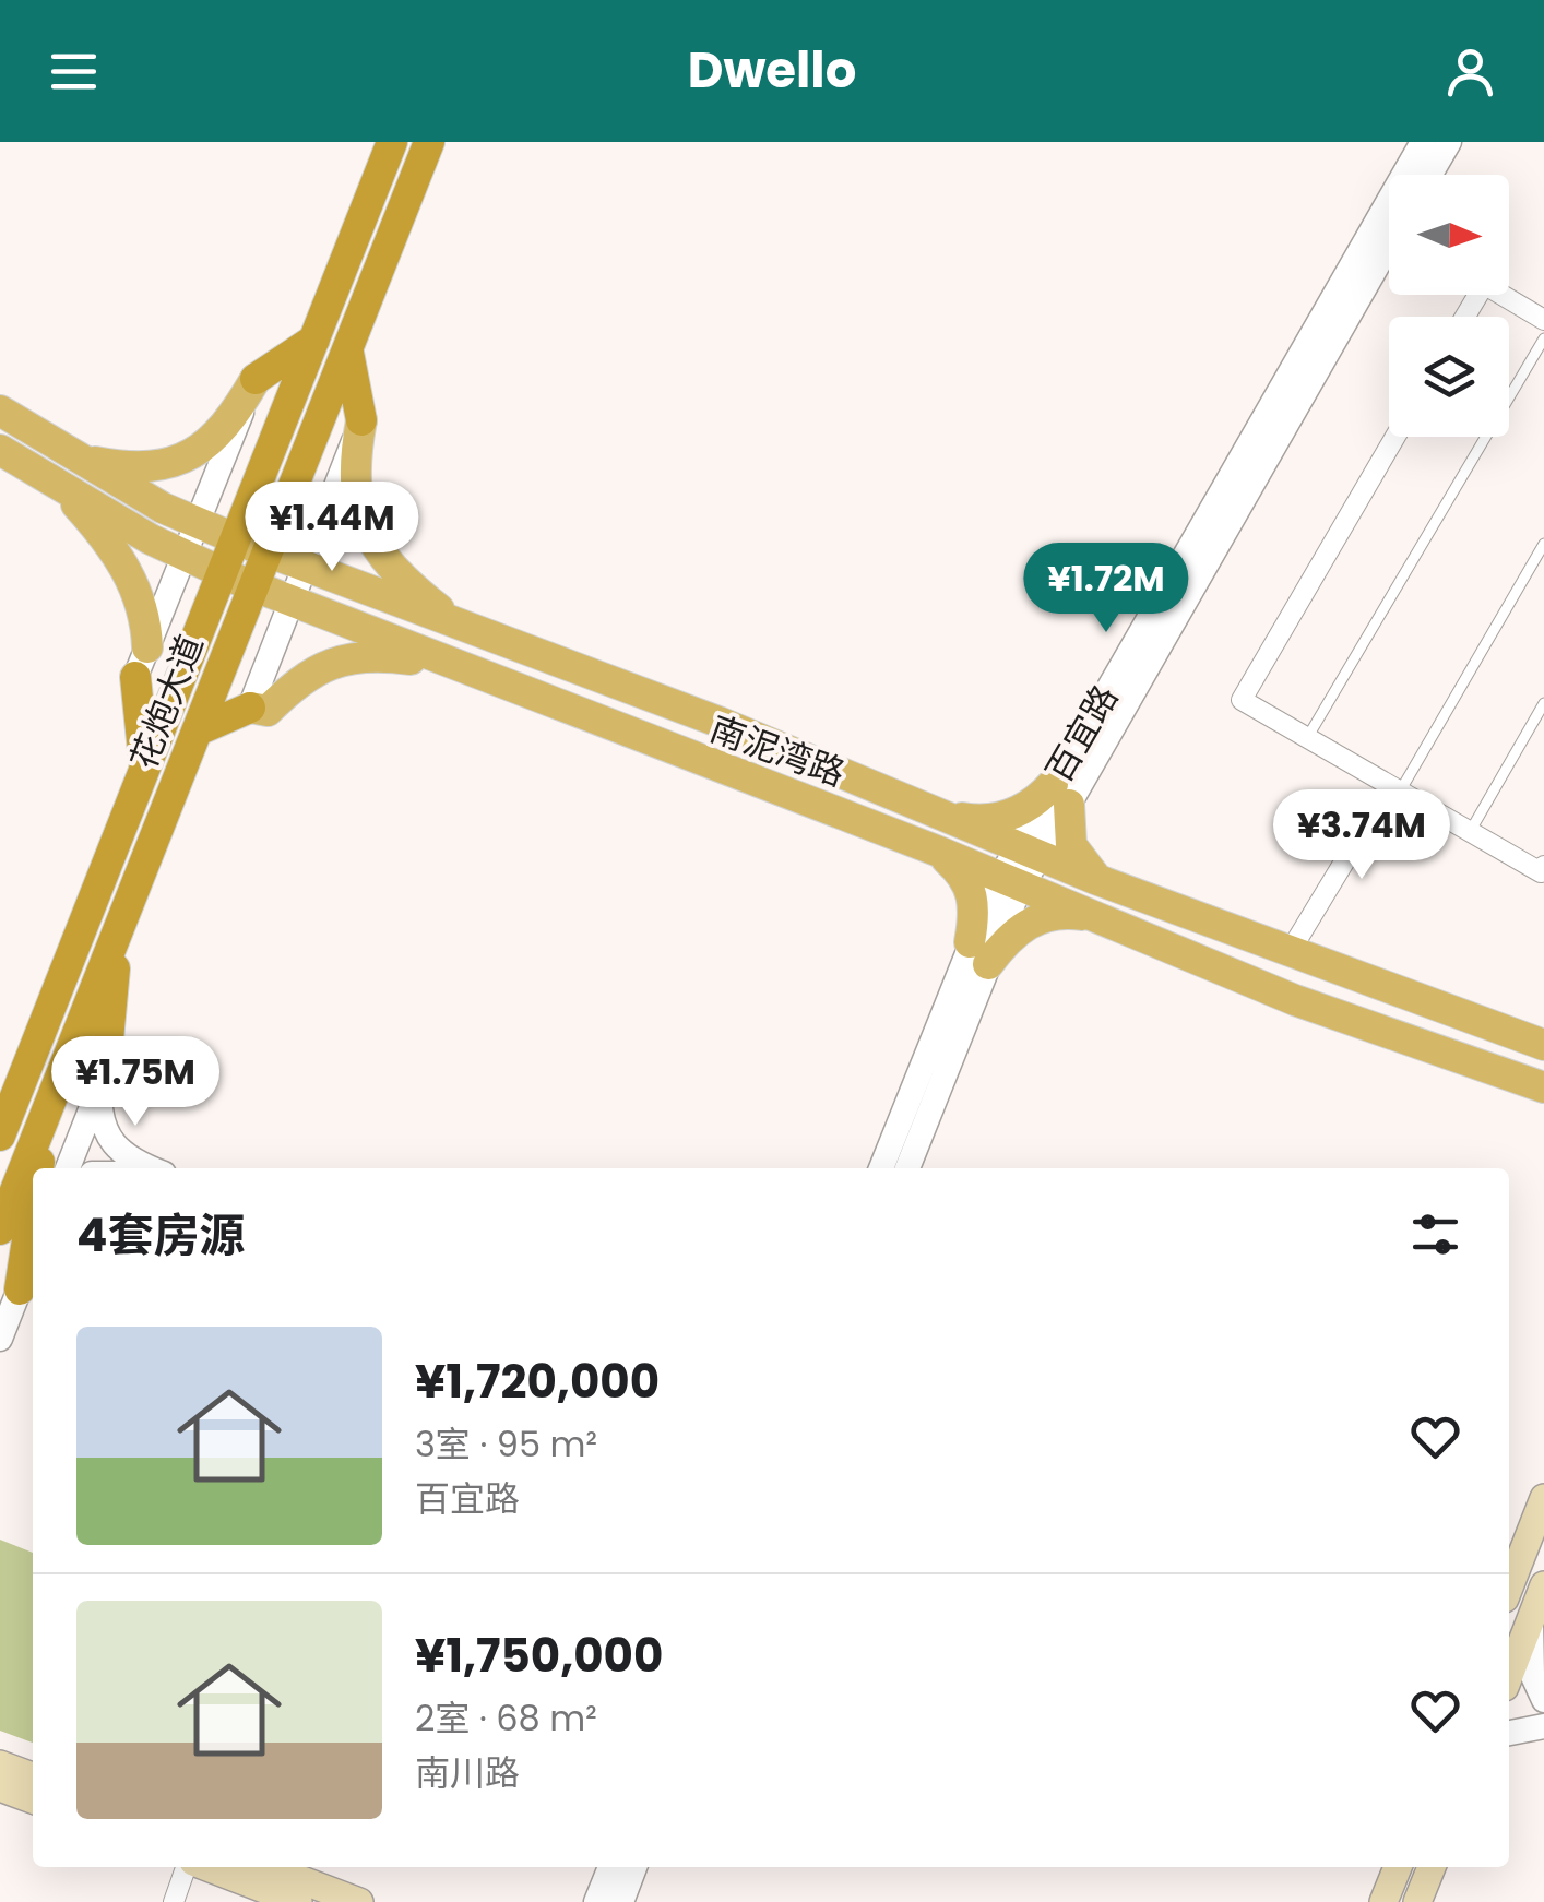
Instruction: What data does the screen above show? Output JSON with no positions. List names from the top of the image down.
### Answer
{
  "streets": {
    "highway": ["花炮大道"],
    "main road": ["南泥湾路"],
    "street": ["百宜路"]
  },
  "crossings": [
    ["花炮大道", "南泥湾路"],
    ["百宜路", "南泥湾路"]
  ],
  "north": "right",
  "page": {
    "header": "Dwello",
    "price": [
      "¥1.44M",
      "¥1.72M",
      "¥3.74M",
      "¥1.75M"
    ],
    "heading": "4套房源",
    "list": [
      {
        "name": "¥1,720,000",
        "note": "3室 · 95 m² · 百宜路"
      },
      {
        "name": "¥1,750,000",
        "note": "2室 · 68 m² · 南川路"
      }
    ]
  }
}
